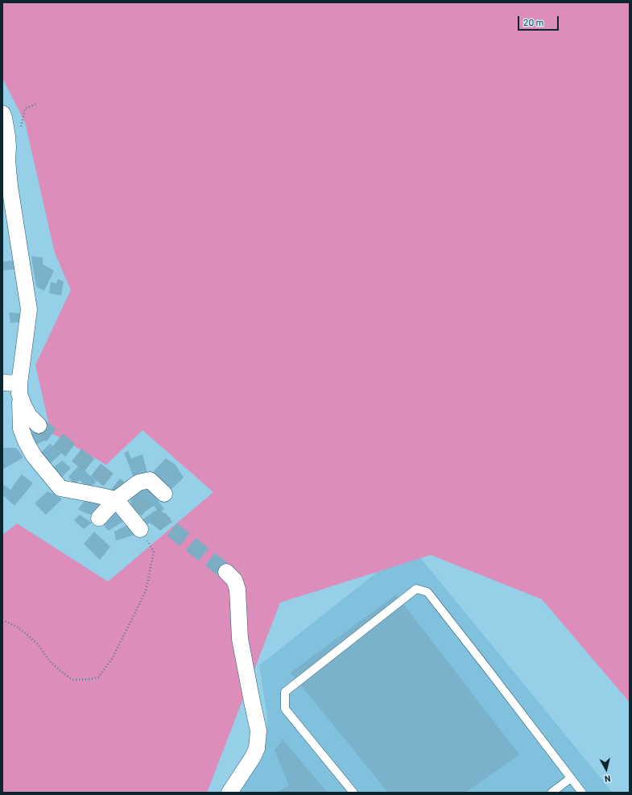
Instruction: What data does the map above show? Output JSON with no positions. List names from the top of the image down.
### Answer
{
  "scale_bar": "20 m",
  "north": "bottom"
}
